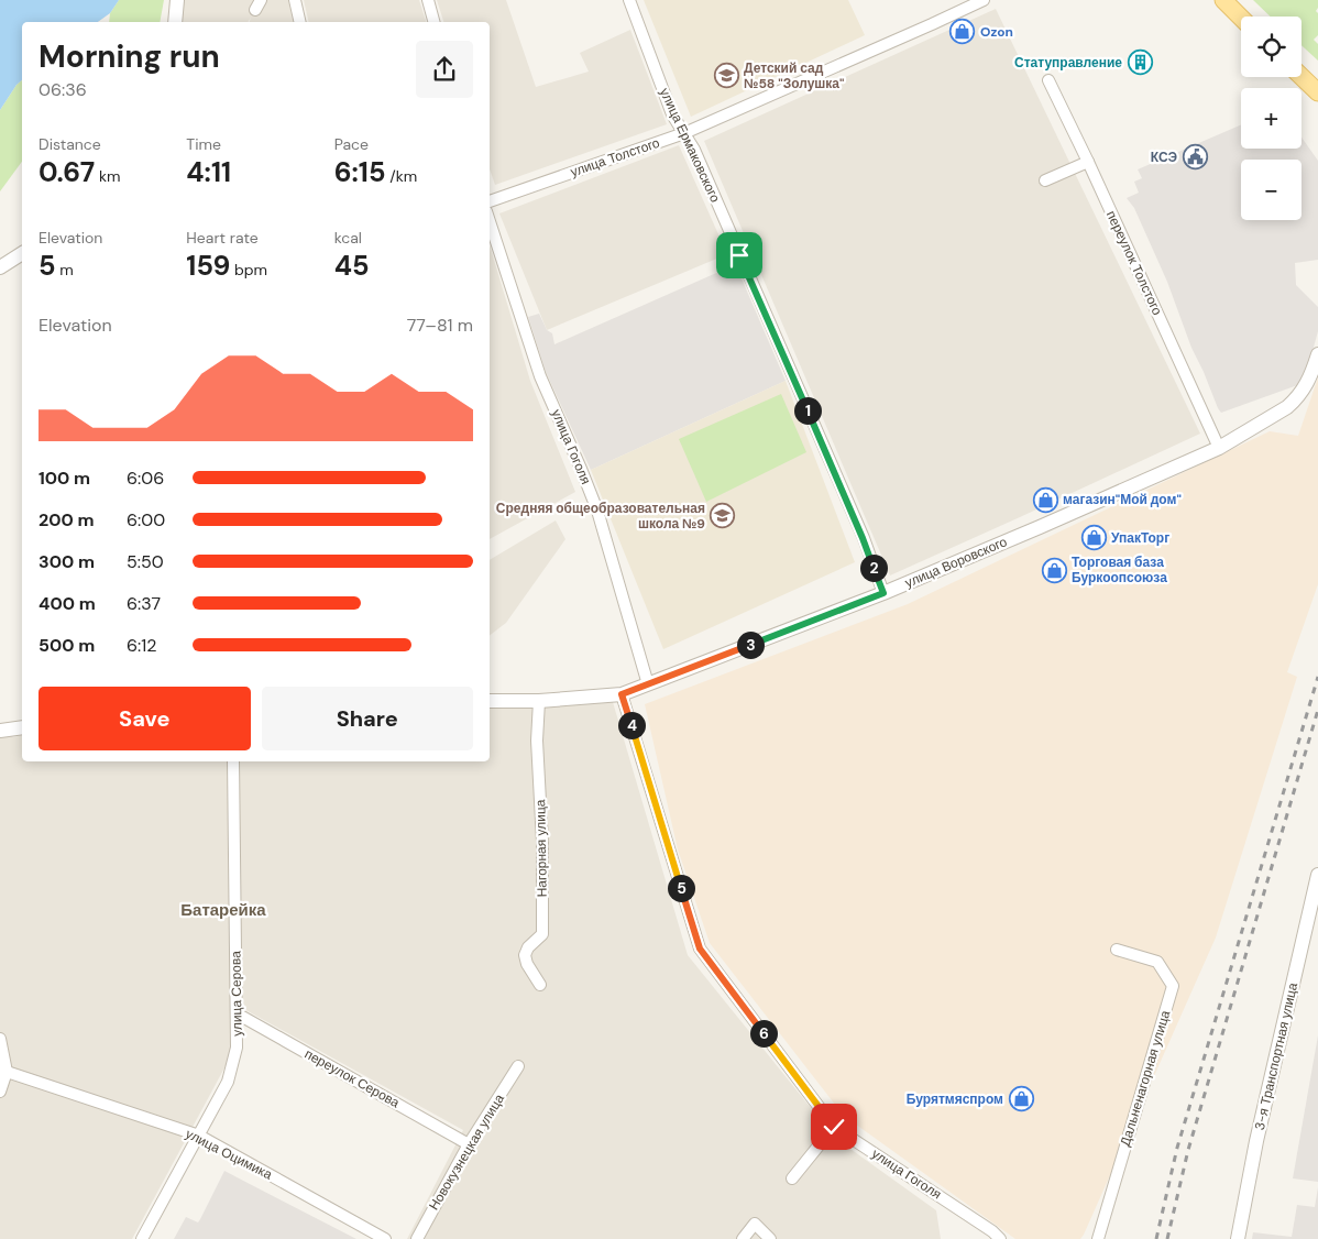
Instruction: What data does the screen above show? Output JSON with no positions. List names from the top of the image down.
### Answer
{
  "streets": {
    "street": [
      "улица Ермаковского",
      "улица Толстого",
      "переулок Толстого",
      "улица Гоголя",
      "улица Воровского",
      "Нагорная улица",
      "улица Серова",
      "3-я Транспортная улица",
      "переулок Серова",
      "Дальненагорная улица",
      "Новокузнецкая улица",
      "улица Оцимика"
    ]
  },
  "crossings": [
    ["улица Ермаковского", "улица Толстого"],
    ["улица Ермаковского", "улица Воровского"],
    ["переулок Толстого", "улица Воровского"],
    ["улица Гоголя", "улица Воровского"],
    ["улица Воровского", "Нагорная улица"],
    ["улица Серова", "переулок Серова"],
    ["улица Серова", "улица Оцимика"],
    ["переулок Серова", "Новокузнецкая улица"]
  ],
  "districts": ["Батарейка"],
  "places": {
    "shop": [
      "Ozon",
      "магазин\"Мой дом\"",
      "УпакТорг",
      "Торговая база Буркоопсоюза",
      "Бурятмяспром"
    ],
    "building": ["Статуправление"],
    "school or university": ["Детский сад №58 \"Золушка\"", "Средняя общеобразовательная школа №9"],
    "public building": ["КСЭ"]
  },
  "page": {
    "map_buttons": ["+", "−"],
    "heading": ["Morning run", "06:36"],
    "stats": [
      ["Distance", "0.67 km"],
      ["Time", "4:11"],
      ["Pace", "6:15 /km"],
      ["Elevation", "5 m"],
      ["Heart rate", "159 bpm"],
      ["kcal", "45"]
    ],
    "chart": ["Elevation", "77–81 m"],
    "pins": [
      "1",
      "2",
      "3",
      "4",
      "5",
      "6"
    ],
    "list": [
      {
        "name": "100 m",
        "note": "6:06"
      },
      {
        "name": "200 m",
        "note": "6:00"
      },
      {
        "name": "300 m",
        "note": "5:50"
      },
      {
        "name": "400 m",
        "note": "6:37"
      },
      {
        "name": "500 m",
        "note": "6:12"
      }
    ],
    "buttons": ["Save", "Share"]
  }
}
